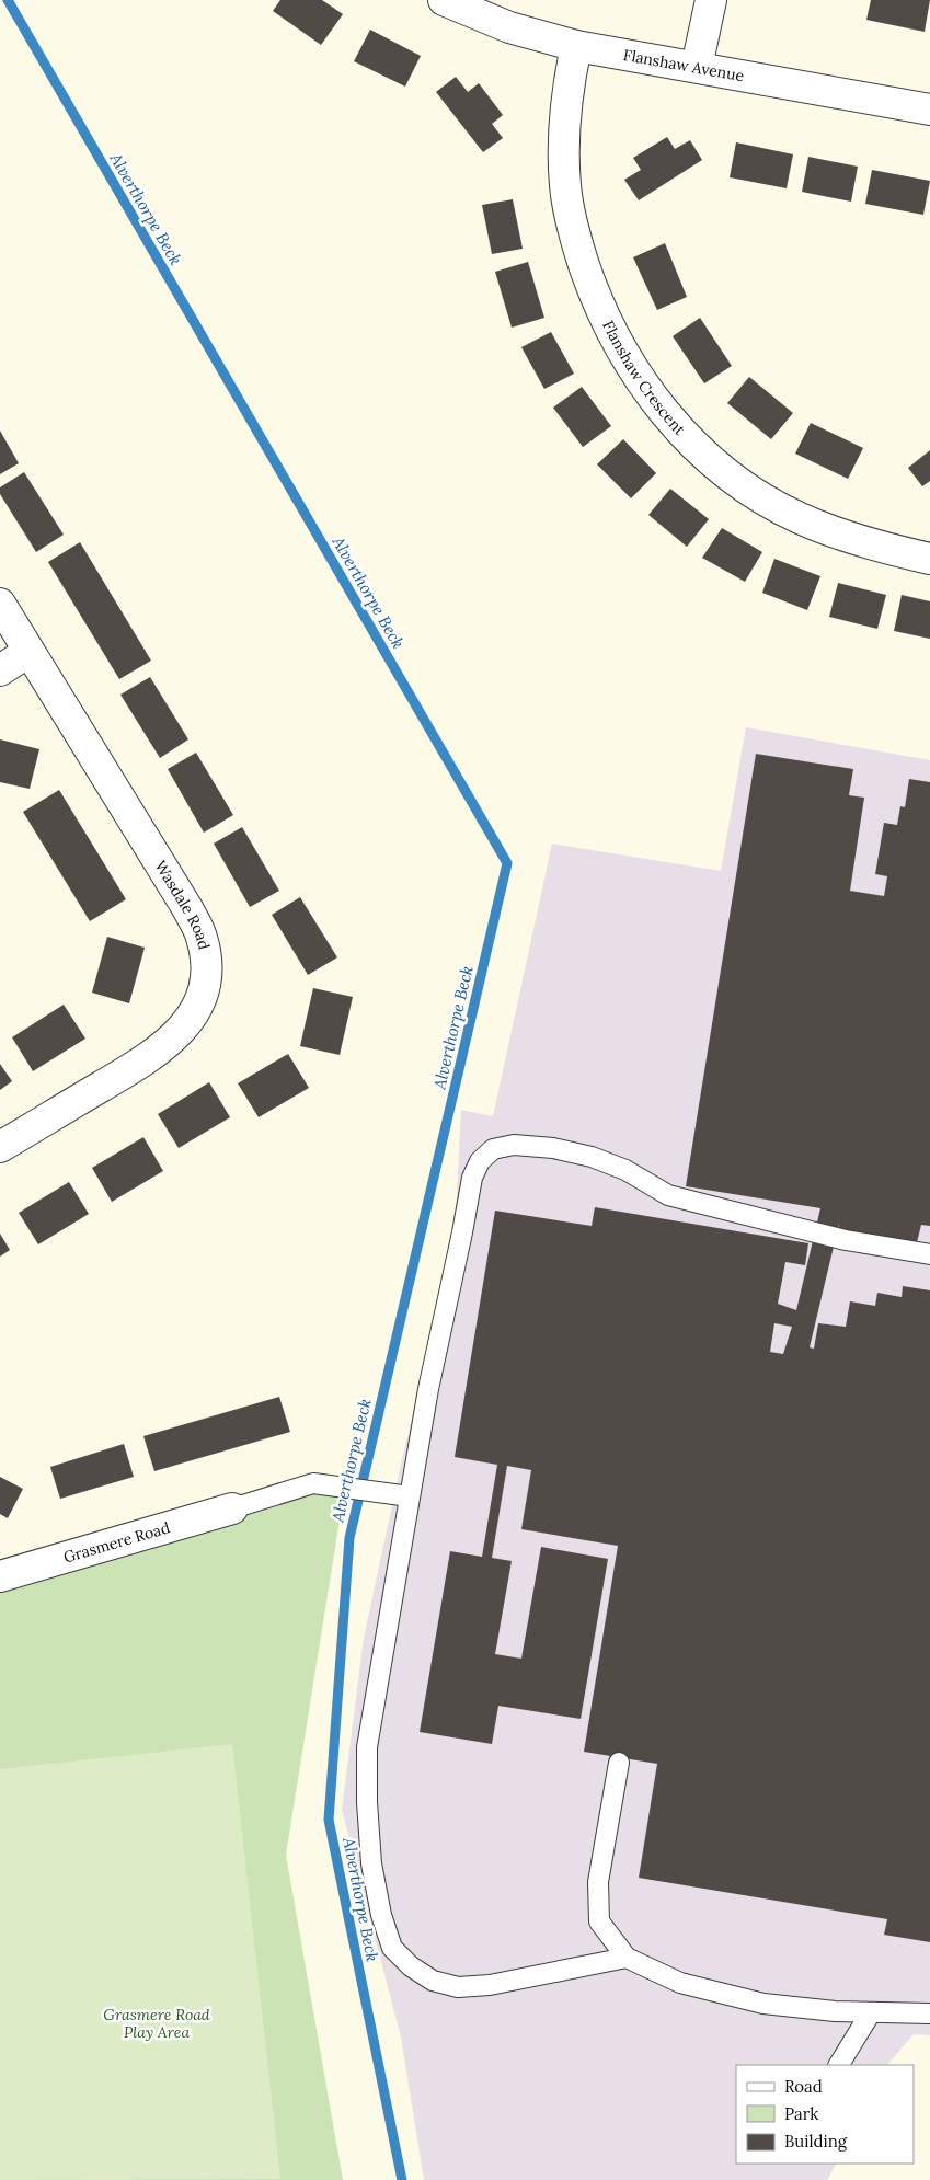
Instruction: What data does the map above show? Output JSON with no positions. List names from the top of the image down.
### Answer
{
  "streets": {
    "street": [
      "Flanshaw Avenue",
      "Flanshaw Crescent",
      "Wasdale Road",
      "Grasmere Road"
    ]
  },
  "crossings": [
    ["Flanshaw Avenue", "Flanshaw Crescent"]
  ],
  "water": ["Alverthorpe Beck"],
  "parks": ["Grasmere Road Play Area"],
  "legend": ["Road", "Park", "Building"]
}
